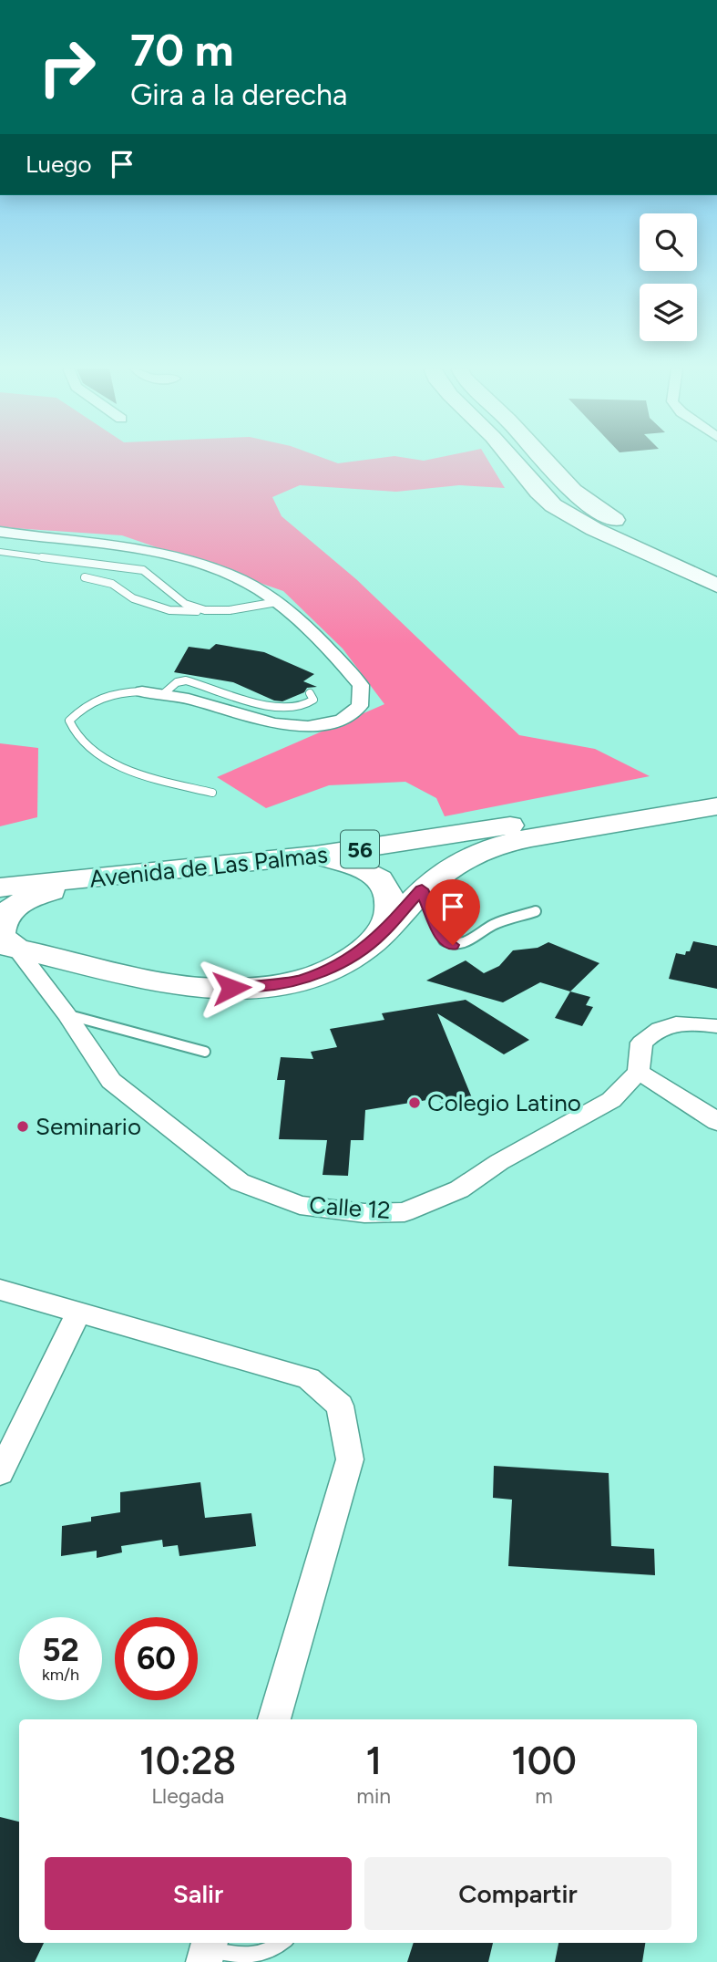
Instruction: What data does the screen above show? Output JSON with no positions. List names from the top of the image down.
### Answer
{
  "streets": {
    "main road": ["56", "Avenida de Las Palmas"],
    "street": ["Calle 12"]
  },
  "places": ["Colegio Latino", "Seminario"],
  "page": {
    "turn": ["70 m", "Gira a la derecha"],
    "then": "Luego",
    "speed": "52 km/h",
    "limit": "60",
    "eta": [
      "10:28",
      "Llegada",
      "1",
      "min",
      "100",
      "m"
    ],
    "buttons": ["Salir", "Compartir"]
  }
}
